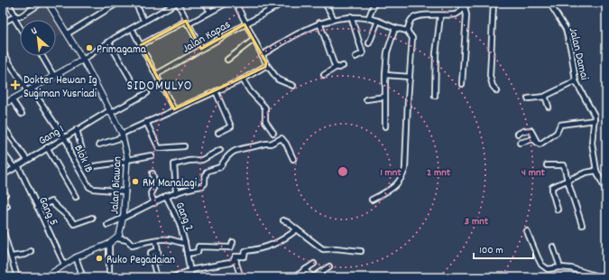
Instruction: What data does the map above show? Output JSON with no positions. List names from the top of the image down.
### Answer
{
  "streets": {
    "street": [
      "Jalan Kapas",
      "Jalan Damai",
      "Gang 1",
      "Blok 1B",
      "Jalan Biawan",
      "Gang 5",
      "Gang 2"
    ]
  },
  "crossings": [
    ["Gang 1", "Blok 1B"],
    ["Gang 1", "Jalan Biawan"],
    ["Gang 1", "Gang 5"],
    ["Blok 1B", "Jalan Biawan"],
    ["Jalan Biawan", "Gang 2"]
  ],
  "districts": ["SIDOMULYO"],
  "places": {
    "other": ["Primagama", "RM Manalagi", "Ruko Pegadaian"],
    "health": ["Dokter Hewan Ig Sugiman Yusriadi"]
  },
  "scale_bar": "100 m",
  "north": "top left",
  "rings": [
    "1 mnt",
    "2 mnt",
    "4 mnt",
    "3 mnt"
  ]
}
